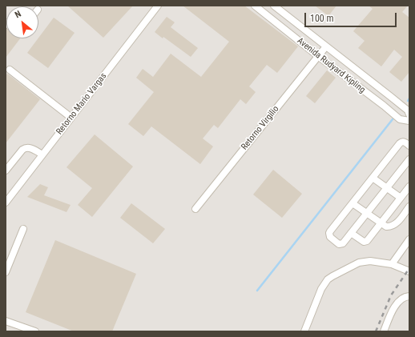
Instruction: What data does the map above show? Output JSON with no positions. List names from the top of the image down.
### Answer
{
  "streets": {
    "street": ["Avenida Rudyard Kipling", "Retorno Mario Vargas", "Retorno Virgilio"]
  },
  "crossings": [
    ["Avenida Rudyard Kipling", "Retorno Virgilio"]
  ],
  "scale_bar": "100 m",
  "north": "top left"
}
